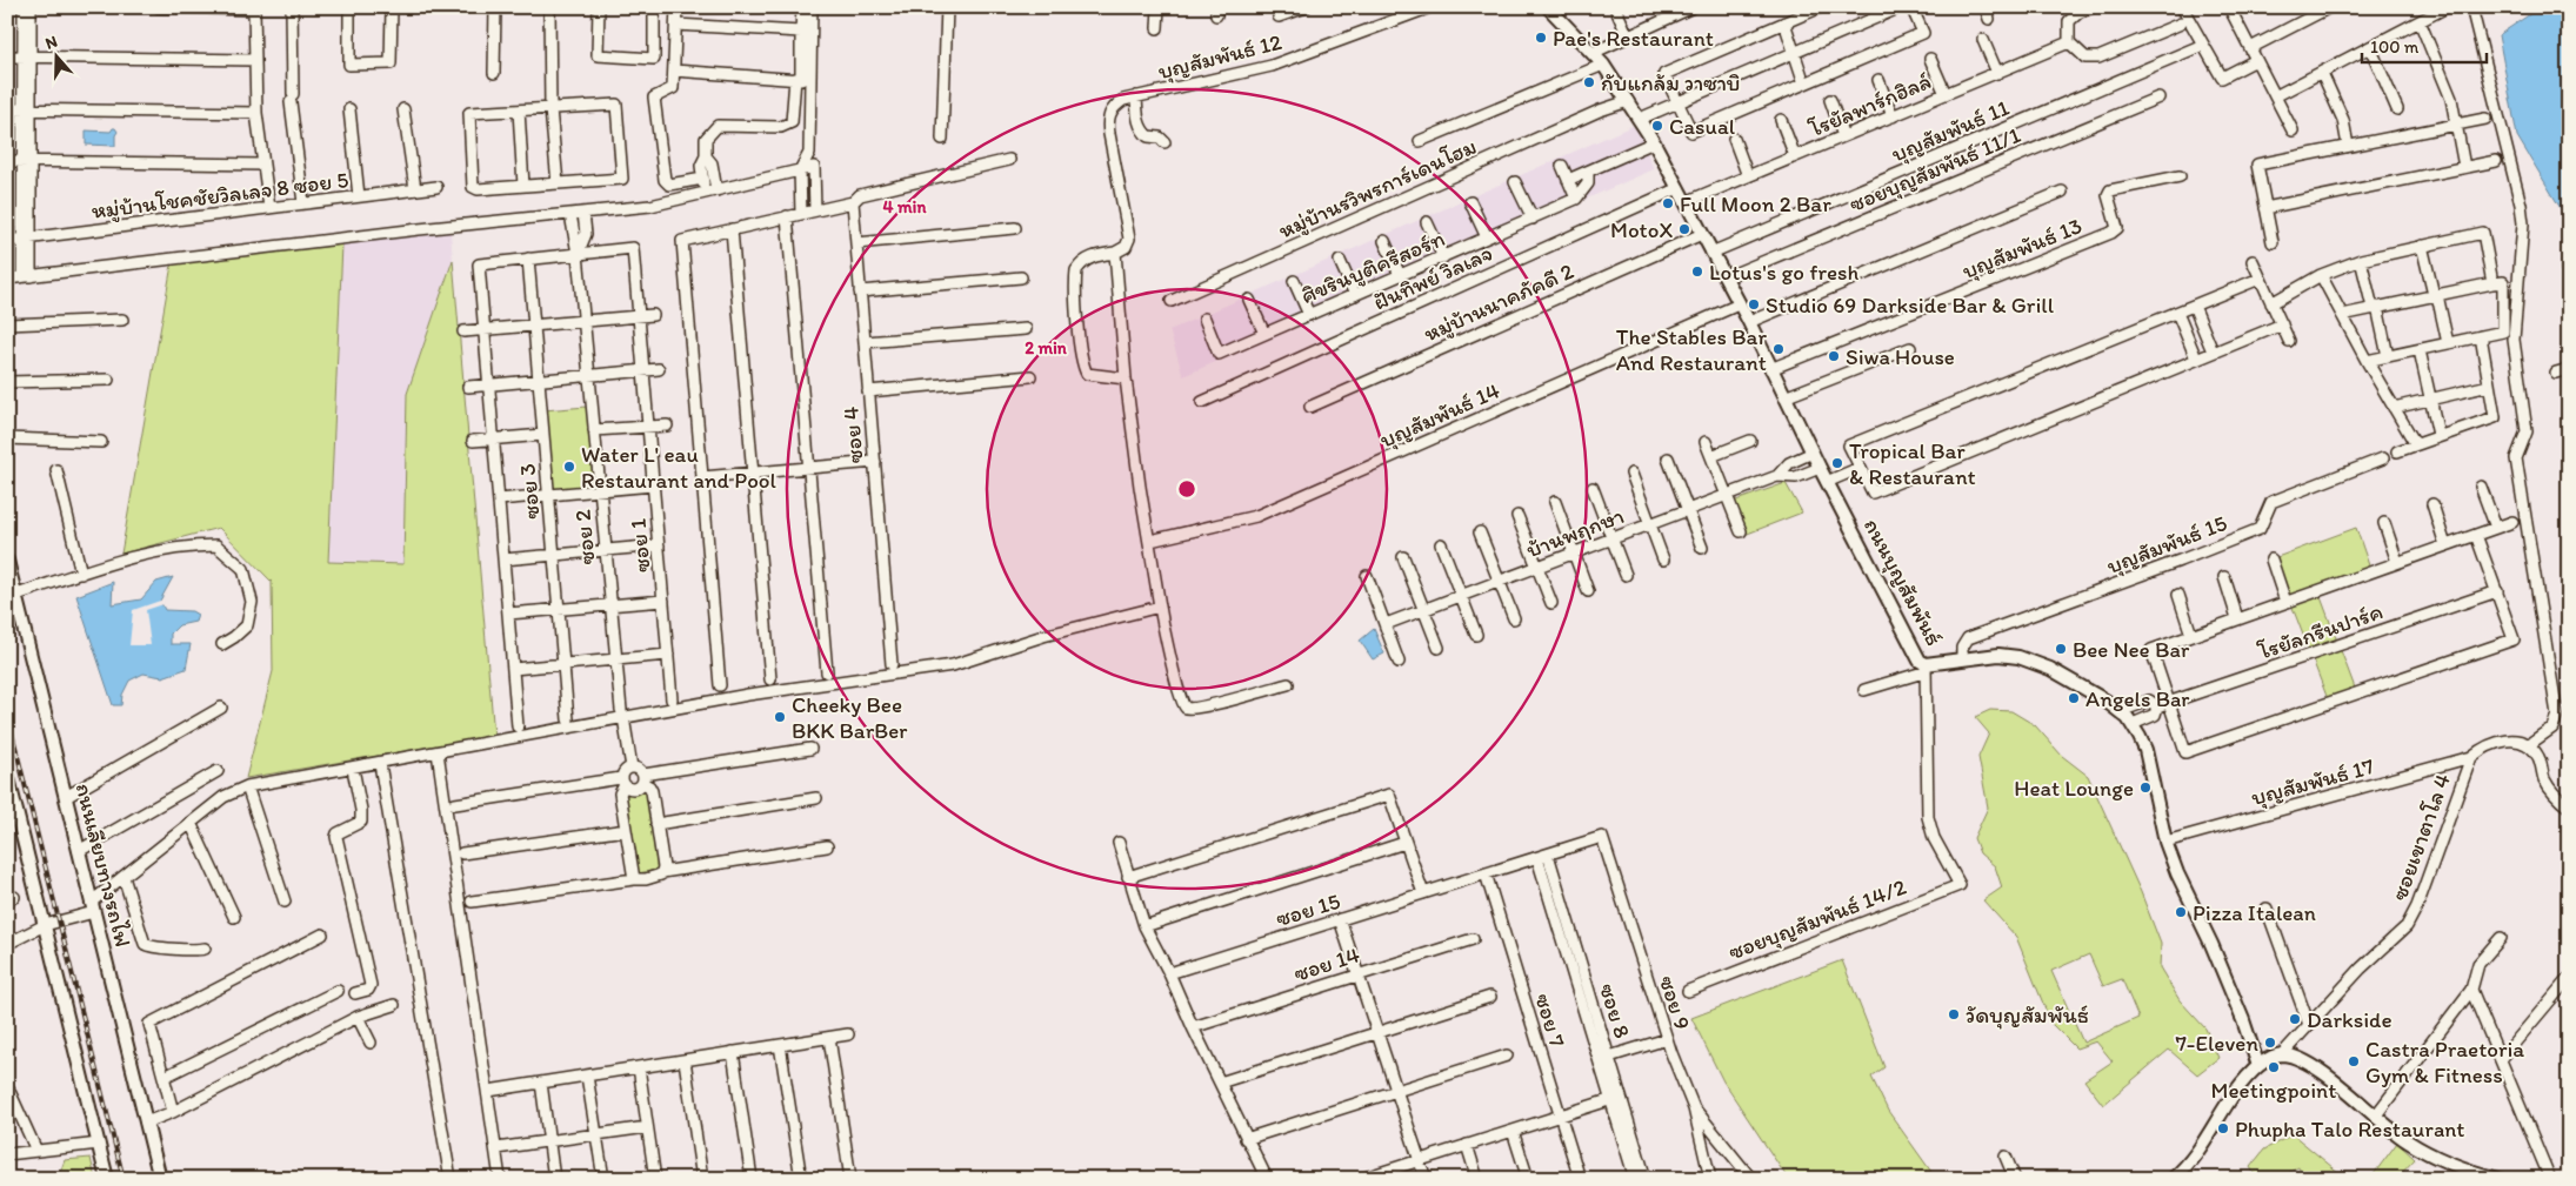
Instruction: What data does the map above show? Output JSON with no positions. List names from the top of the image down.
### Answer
{
  "streets": {
    "street": [
      "บุญสัมพันธ์ 12",
      "โรยัลพาร์กฮิลล์",
      "บุญสัมพันธ์ 11",
      "ซอยบุญสัมพันธ์ 11/1",
      "หมู่บ้านรวิพรการ์เดนโฮม",
      "หมู่บ้านโชคชัยวิลเลจ 8 ซอย 5",
      "บุญสัมพันธ์ 13",
      "ศิขรินบูติครีสอร์ท",
      "ฝันทิพย์ วิลเลจ",
      "หมู่บ้านนาคภัคดี 2",
      "บุญสัมพันธ์ 14",
      "ซอย 4",
      "ซอย 3",
      "บ้านพฤกษา",
      "ซอย 2",
      "บุญสัมพันธ์ 15",
      "ซอย 1",
      "ถนนบุญสัมพันธ์",
      "โรยัลกรีนปาร์ค",
      "บุญสัมพันธ์ 17",
      "ซอยเขาตาโล 4",
      "ถนนเลียบทางรถไฟ",
      "ซอย 15",
      "ซอยบุญสัมพันธ์ 14/2",
      "ซอย 14",
      "ซอย 9",
      "ซอย 8",
      "ซอย 7"
    ]
  },
  "crossings": [
    ["โรยัลพาร์กฮิลล์", "ถนนบุญสัมพันธ์"],
    ["บุญสัมพันธ์ 11", "ถนนบุญสัมพันธ์"],
    ["ซอยบุญสัมพันธ์ 11/1", "ถนนบุญสัมพันธ์"],
    ["หมู่บ้านรวิพรการ์เดนโฮม", "ถนนบุญสัมพันธ์"],
    ["บุญสัมพันธ์ 13", "ถนนบุญสัมพันธ์"],
    ["ฝันทิพย์ วิลเลจ", "ถนนบุญสัมพันธ์"],
    ["หมู่บ้านนาคภัคดี 2", "ถนนบุญสัมพันธ์"],
    ["บุญสัมพันธ์ 14", "ถนนบุญสัมพันธ์"],
    ["บ้านพฤกษา", "ถนนบุญสัมพันธ์"],
    ["ซอย 2", "ซอย 1"],
    ["บุญสัมพันธ์ 15", "ถนนบุญสัมพันธ์"],
    ["ถนนบุญสัมพันธ์", "โรยัลกรีนปาร์ค"],
    ["ถนนบุญสัมพันธ์", "บุญสัมพันธ์ 17"],
    ["ถนนบุญสัมพันธ์", "ซอยบุญสัมพันธ์ 14/2"],
    ["บุญสัมพันธ์ 17", "ซอยเขาตาโล 4"],
    ["ซอย 15", "ซอย 9"],
    ["ซอย 15", "ซอย 8"],
    ["ซอย 15", "ซอย 7"]
  ],
  "places": [
    "Pae's Restaurant",
    "กับแกล้ม วาซาบิ",
    "Casual",
    "Full Moon 2 Bar",
    "MotoX",
    "Lotus's go fresh",
    "Studio 69 Darkside Bar & Grill",
    "The Stables Bar And Restaurant",
    "Siwa House",
    "Tropical Bar & Restaurant",
    "Water L' eau Restaurant and Pool",
    "Bee Nee Bar",
    "Angels Bar",
    "Cheeky Bee BKK BarBer",
    "Heat Lounge",
    "Pizza Italean",
    "วัดบุญสัมพันธ์",
    "Darkside",
    "7-Eleven",
    "Castra Praetoria Gym & Fitness",
    "Meetingpoint",
    "Phupha Talo Restaurant"
  ],
  "scale_bar": "100 m",
  "north": "top",
  "rings": ["4 min", "2 min"]
}
